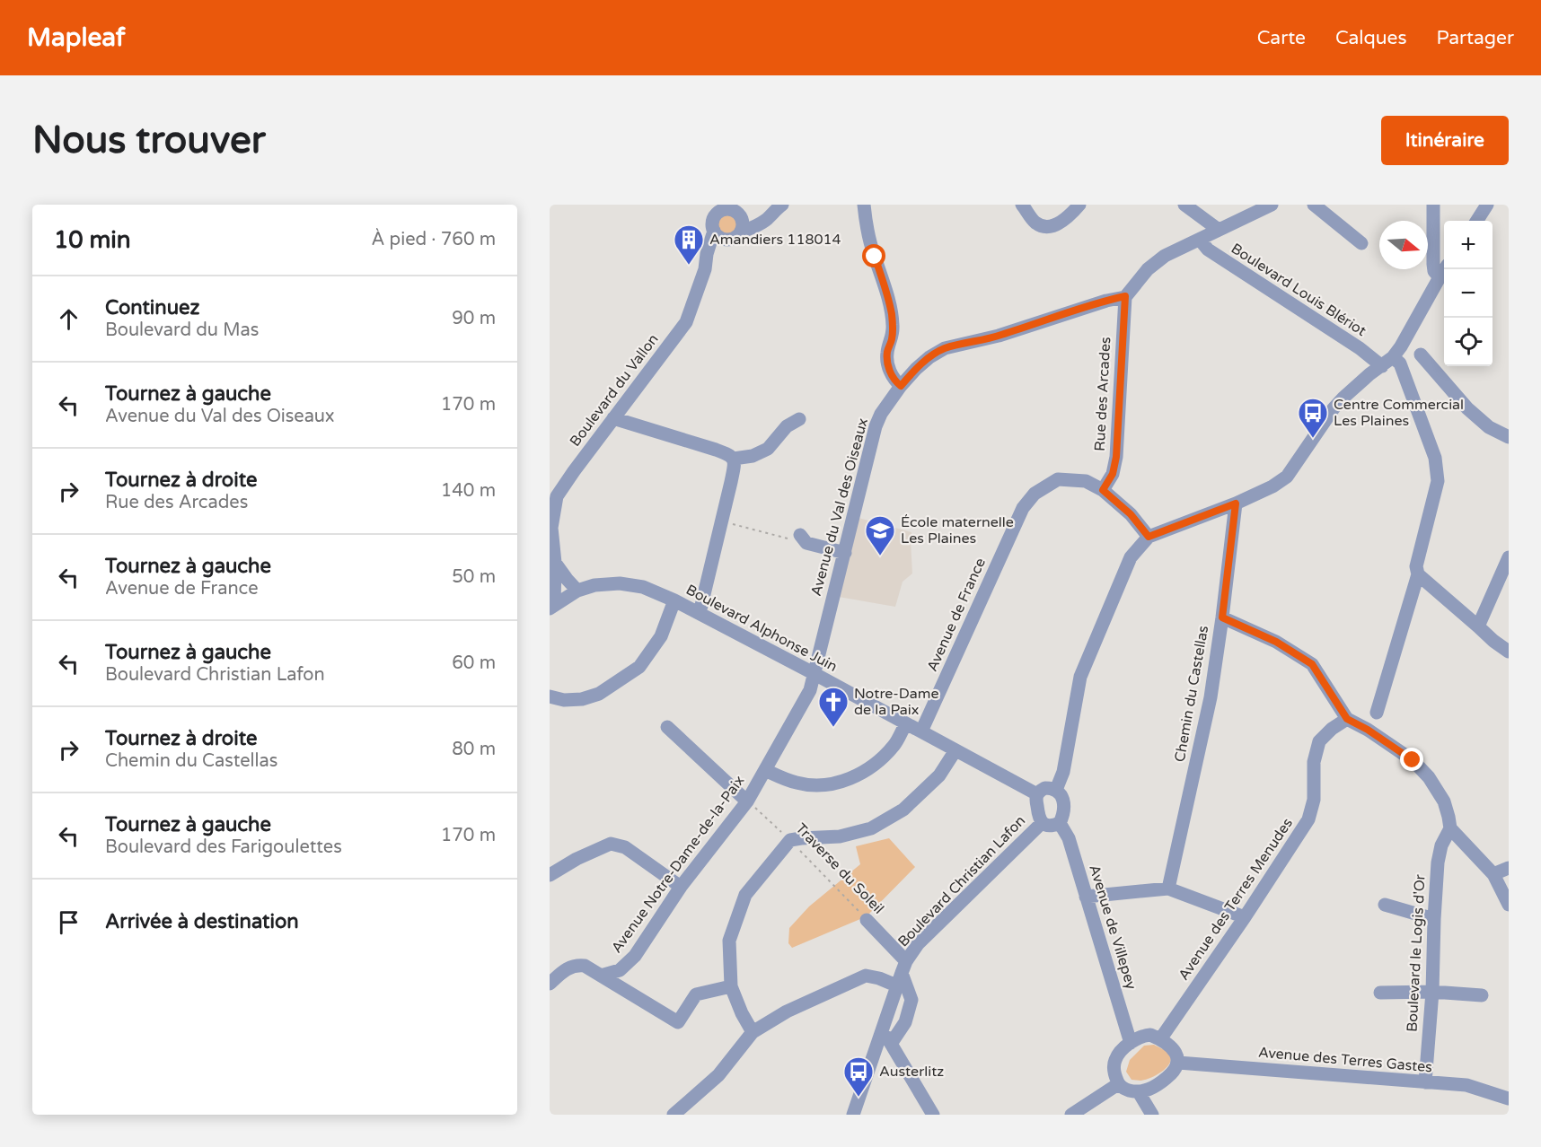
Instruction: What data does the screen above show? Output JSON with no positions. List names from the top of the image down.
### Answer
{
  "streets": {
    "street": [
      "Boulevard Louis Blériot",
      "Boulevard du Vallon",
      "Rue des Arcades",
      "Avenue du Val des Oiseaux",
      "Avenue de France",
      "Boulevard Alphonse Juin",
      "Chemin du Castellas",
      "Avenue Notre-Dame-de-la-Paix",
      "Traverse du Soleil",
      "Boulevard Christian Lafon",
      "Avenue des Terres Menudes",
      "Avenue de Villepey",
      "Boulevard le Logis d'Or",
      "Avenue des Terres Gastes"
    ]
  },
  "crossings": [
    ["Boulevard du Vallon", "Boulevard Alphonse Juin"],
    ["Rue des Arcades", "Avenue du Val des Oiseaux"],
    ["Rue des Arcades", "Avenue de France"],
    ["Avenue du Val des Oiseaux", "Boulevard Alphonse Juin"],
    ["Avenue du Val des Oiseaux", "Avenue Notre-Dame-de-la-Paix"],
    ["Avenue de France", "Boulevard Alphonse Juin"],
    ["Boulevard Alphonse Juin", "Avenue Notre-Dame-de-la-Paix"],
    ["Boulevard Alphonse Juin", "Boulevard Christian Lafon"],
    ["Boulevard Alphonse Juin", "Avenue de Villepey"],
    ["Avenue Notre-Dame-de-la-Paix", "Traverse du Soleil"],
    ["Traverse du Soleil", "Boulevard Christian Lafon"],
    ["Boulevard Christian Lafon", "Avenue de Villepey"],
    ["Avenue des Terres Menudes", "Avenue de Villepey"],
    ["Avenue des Terres Menudes", "Avenue des Terres Gastes"],
    ["Avenue de Villepey", "Avenue des Terres Gastes"],
    ["Boulevard le Logis d'Or", "Avenue des Terres Gastes"]
  ],
  "places": {
    "building": ["Amandiers 118014"],
    "bus stop": ["Centre Commercial Les Plaines", "Austerlitz"],
    "school or university": ["École maternelle Les Plaines"],
    "church": ["Notre-Dame de la Paix"]
  },
  "north": "right",
  "page": {
    "header": "Mapleaf",
    "nav": ["Carte", "Calques", "Partager"],
    "buttons": "Itinéraire",
    "title": "Nous trouver",
    "heading": ["10 min", "À pied · 760 m"],
    "map_buttons": ["+", "−"],
    "list": [
      ["Continuez", "Boulevard du Mas", "90 m"],
      ["Tournez à gauche", "Avenue du Val des Oiseaux", "170 m"],
      ["Tournez à droite", "Rue des Arcades", "140 m"],
      ["Tournez à gauche", "Avenue de France", "50 m"],
      ["Tournez à gauche", "Boulevard Christian Lafon", "60 m"],
      ["Tournez à droite", "Chemin du Castellas", "80 m"],
      ["Tournez à gauche", "Boulevard des Farigoulettes", "170 m"],
      "Arrivée à destination"
    ]
  }
}
